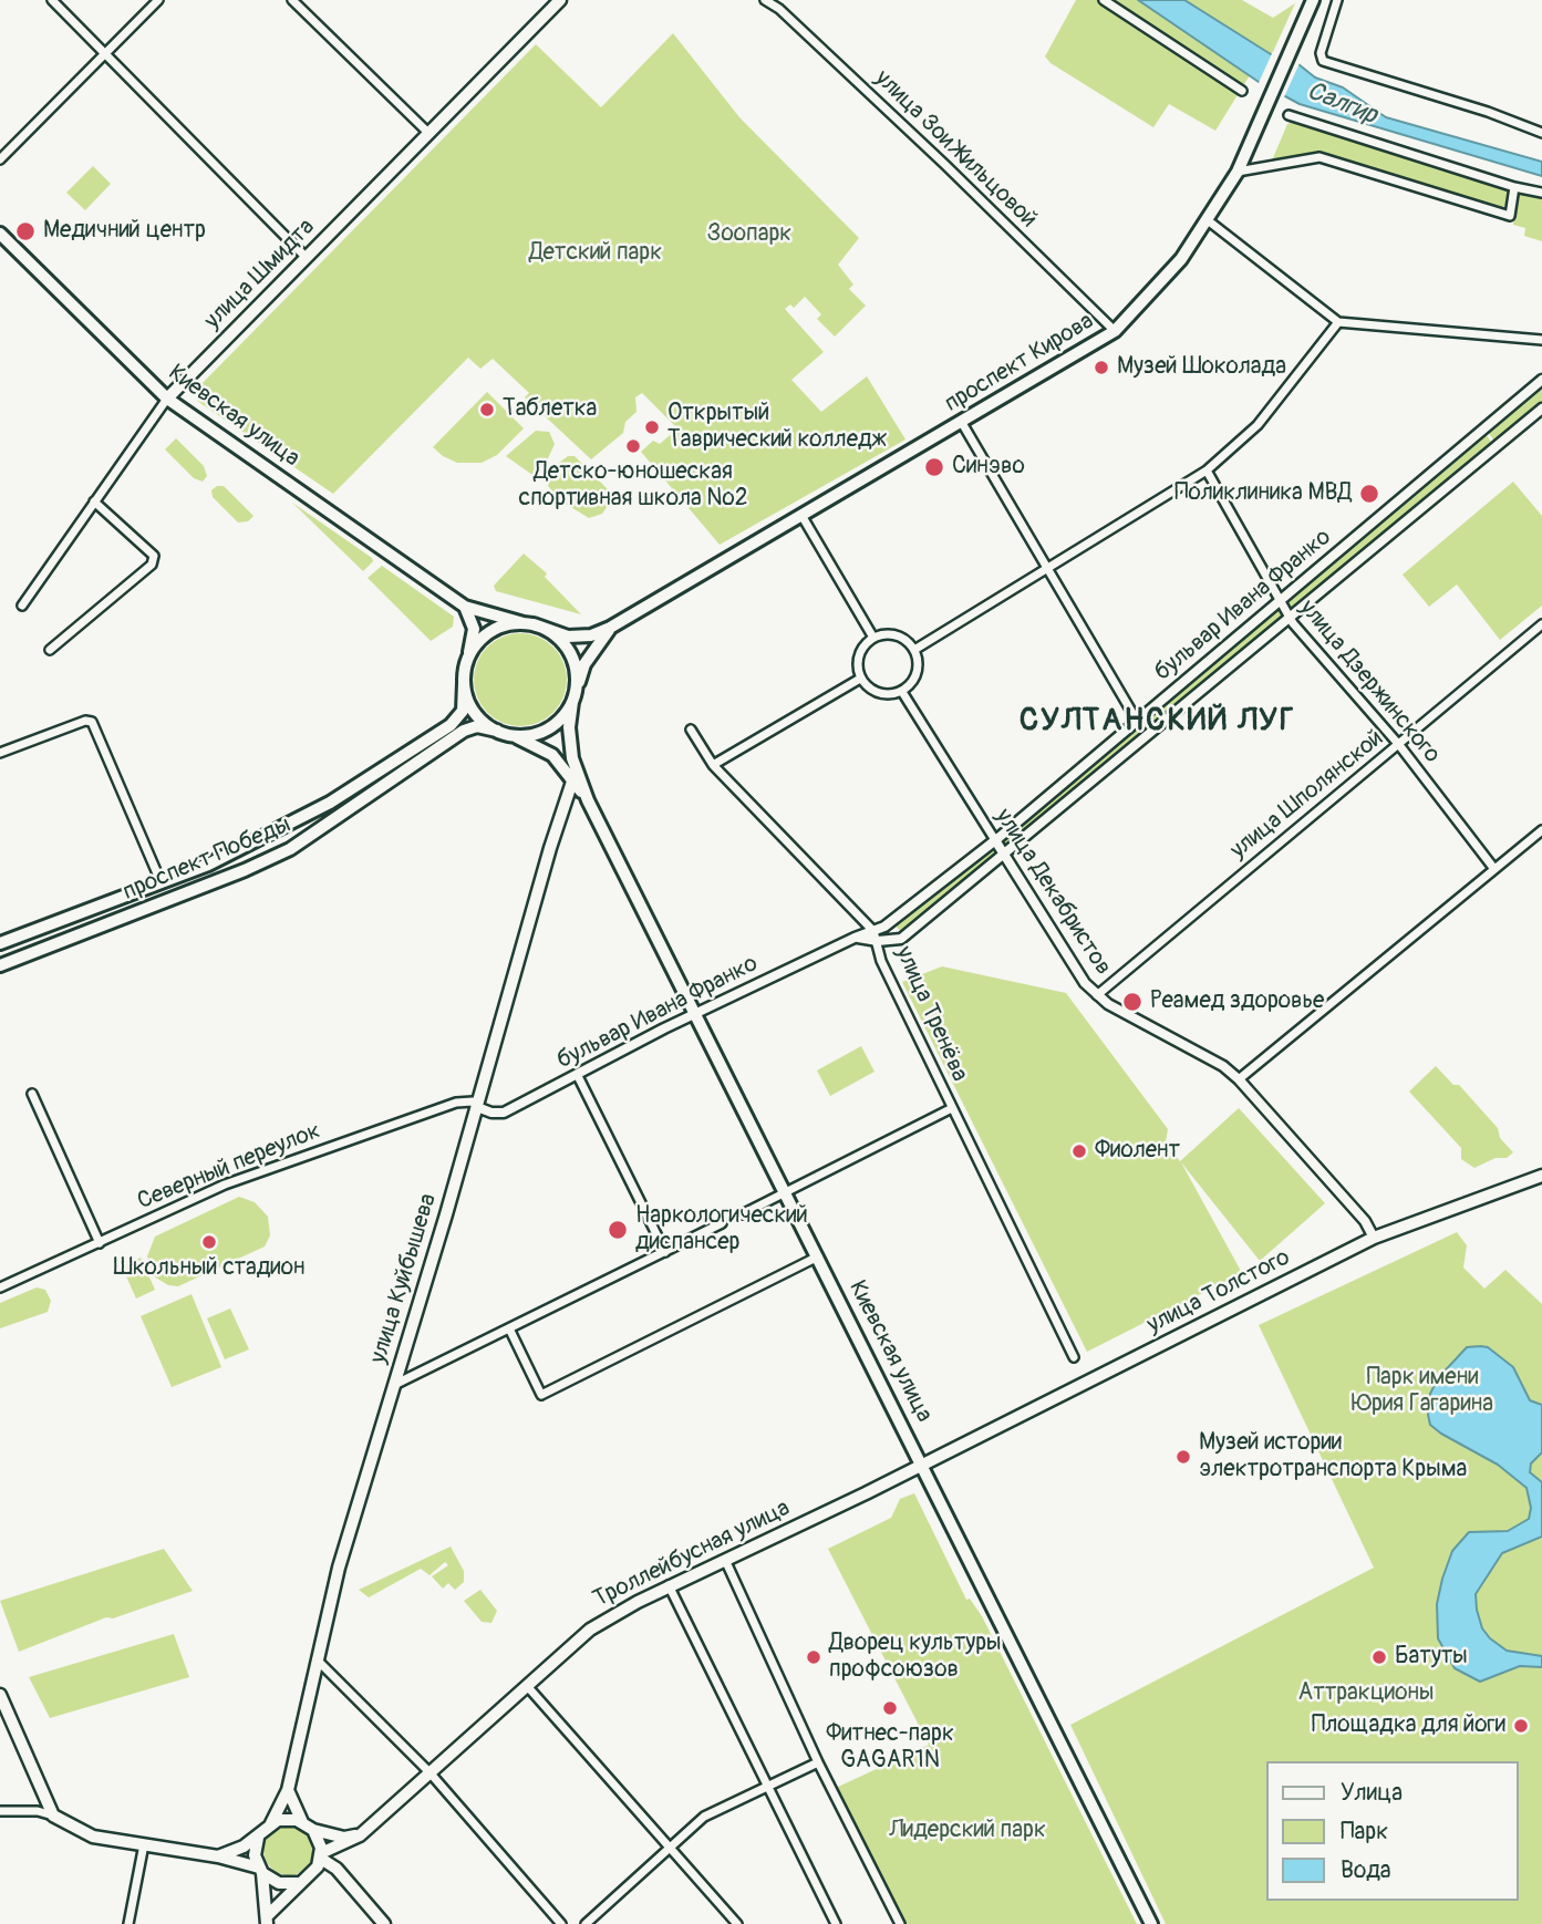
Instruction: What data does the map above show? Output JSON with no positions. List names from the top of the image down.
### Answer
{
  "streets": {
    "main road": [
      "улица Шмидта",
      "проспект Кирова",
      "Киевская улица",
      "проспект Победы",
      "улица Куйбышева",
      "улица Толстого",
      "Троллейбусная улица"
    ],
    "street": [
      "улица Зои Жильцовой",
      "бульвар Ивана Франко",
      "улица Дзержинского",
      "улица Шполянской",
      "улица Декабристов",
      "улица Тренёва",
      "Северный переулок"
    ]
  },
  "crossings": [
    ["улица Зои Жильцовой", "проспект Кирова"],
    ["улица Шмидта", "Киевская улица"],
    ["Киевская улица", "бульвар Ивана Франко"],
    ["Киевская улица", "проспект Победы"],
    ["Киевская улица", "улица Куйбышева"],
    ["Киевская улица", "улица Толстого"],
    ["Киевская улица", "Троллейбусная улица"],
    ["бульвар Ивана Франко", "улица Дзержинского"],
    ["бульвар Ивана Франко", "улица Декабристов"],
    ["бульвар Ивана Франко", "улица Тренёва"],
    ["бульвар Ивана Франко", "Северный переулок"],
    ["бульвар Ивана Франко", "улица Куйбышева"],
    ["улица Дзержинского", "улица Шполянской"],
    ["улица Шполянской", "улица Декабристов"],
    ["улица Декабристов", "улица Толстого"],
    ["Северный переулок", "улица Куйбышева"],
    ["улица Куйбышева", "Троллейбусная улица"],
    ["улица Толстого", "Троллейбусная улица"]
  ],
  "districts": ["СУЛТАНСКИЙ ЛУГ"],
  "water": ["Салгир"],
  "parks": [
    "Зоопарк",
    "Детский парк",
    "Парк имени Юрия Гагарина",
    "Аттракционы",
    "Лидерский парк"
  ],
  "places": [
    "Медичний центр",
    "Музей Шоколада",
    "Таблетка",
    "Открытый Таврический колледж",
    "Детско-юношеская спортивная школа №2",
    "Синэво",
    "Поликлиника МВД",
    "Реамед здоровье",
    "Фиолент",
    "Наркологический диспансер",
    "Школьный стадион",
    "Музей истории электротранспорта Крыма",
    "Дворец культуры профсоюзов",
    "Батуты",
    "Фитнес-парк GAGAR1N",
    "Площадка для йоги"
  ],
  "legend": ["Улица", "Парк", "Вода"]
}
